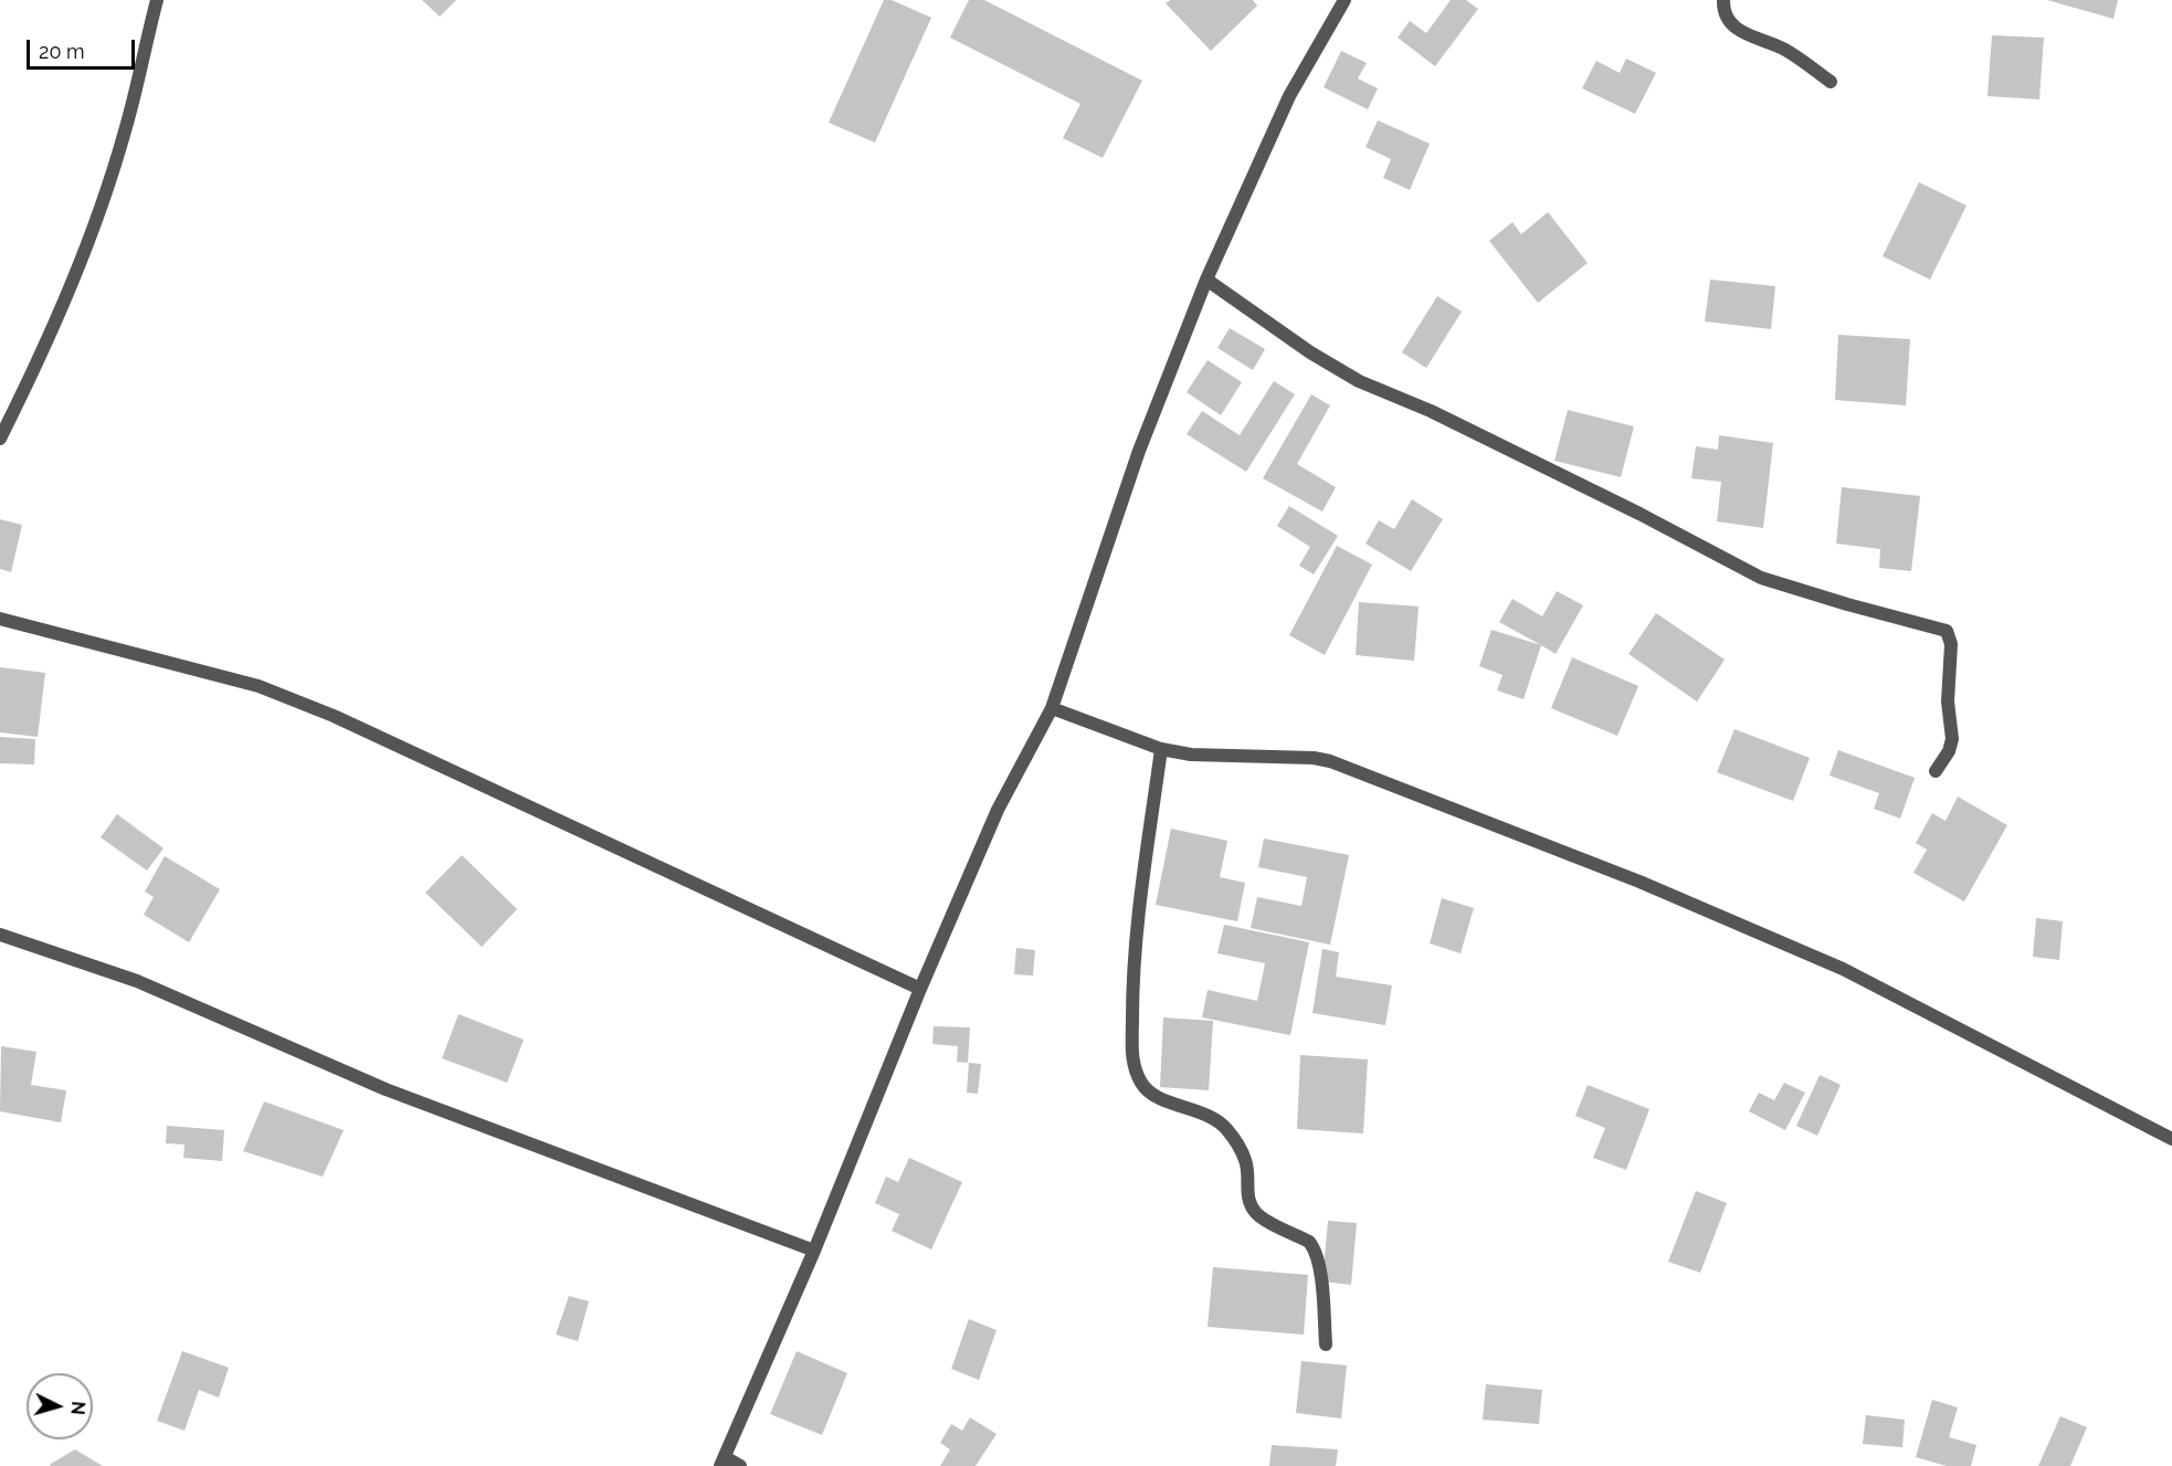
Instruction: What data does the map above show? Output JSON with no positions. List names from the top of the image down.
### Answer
{
  "scale_bar": "20 m",
  "north": "right"
}
